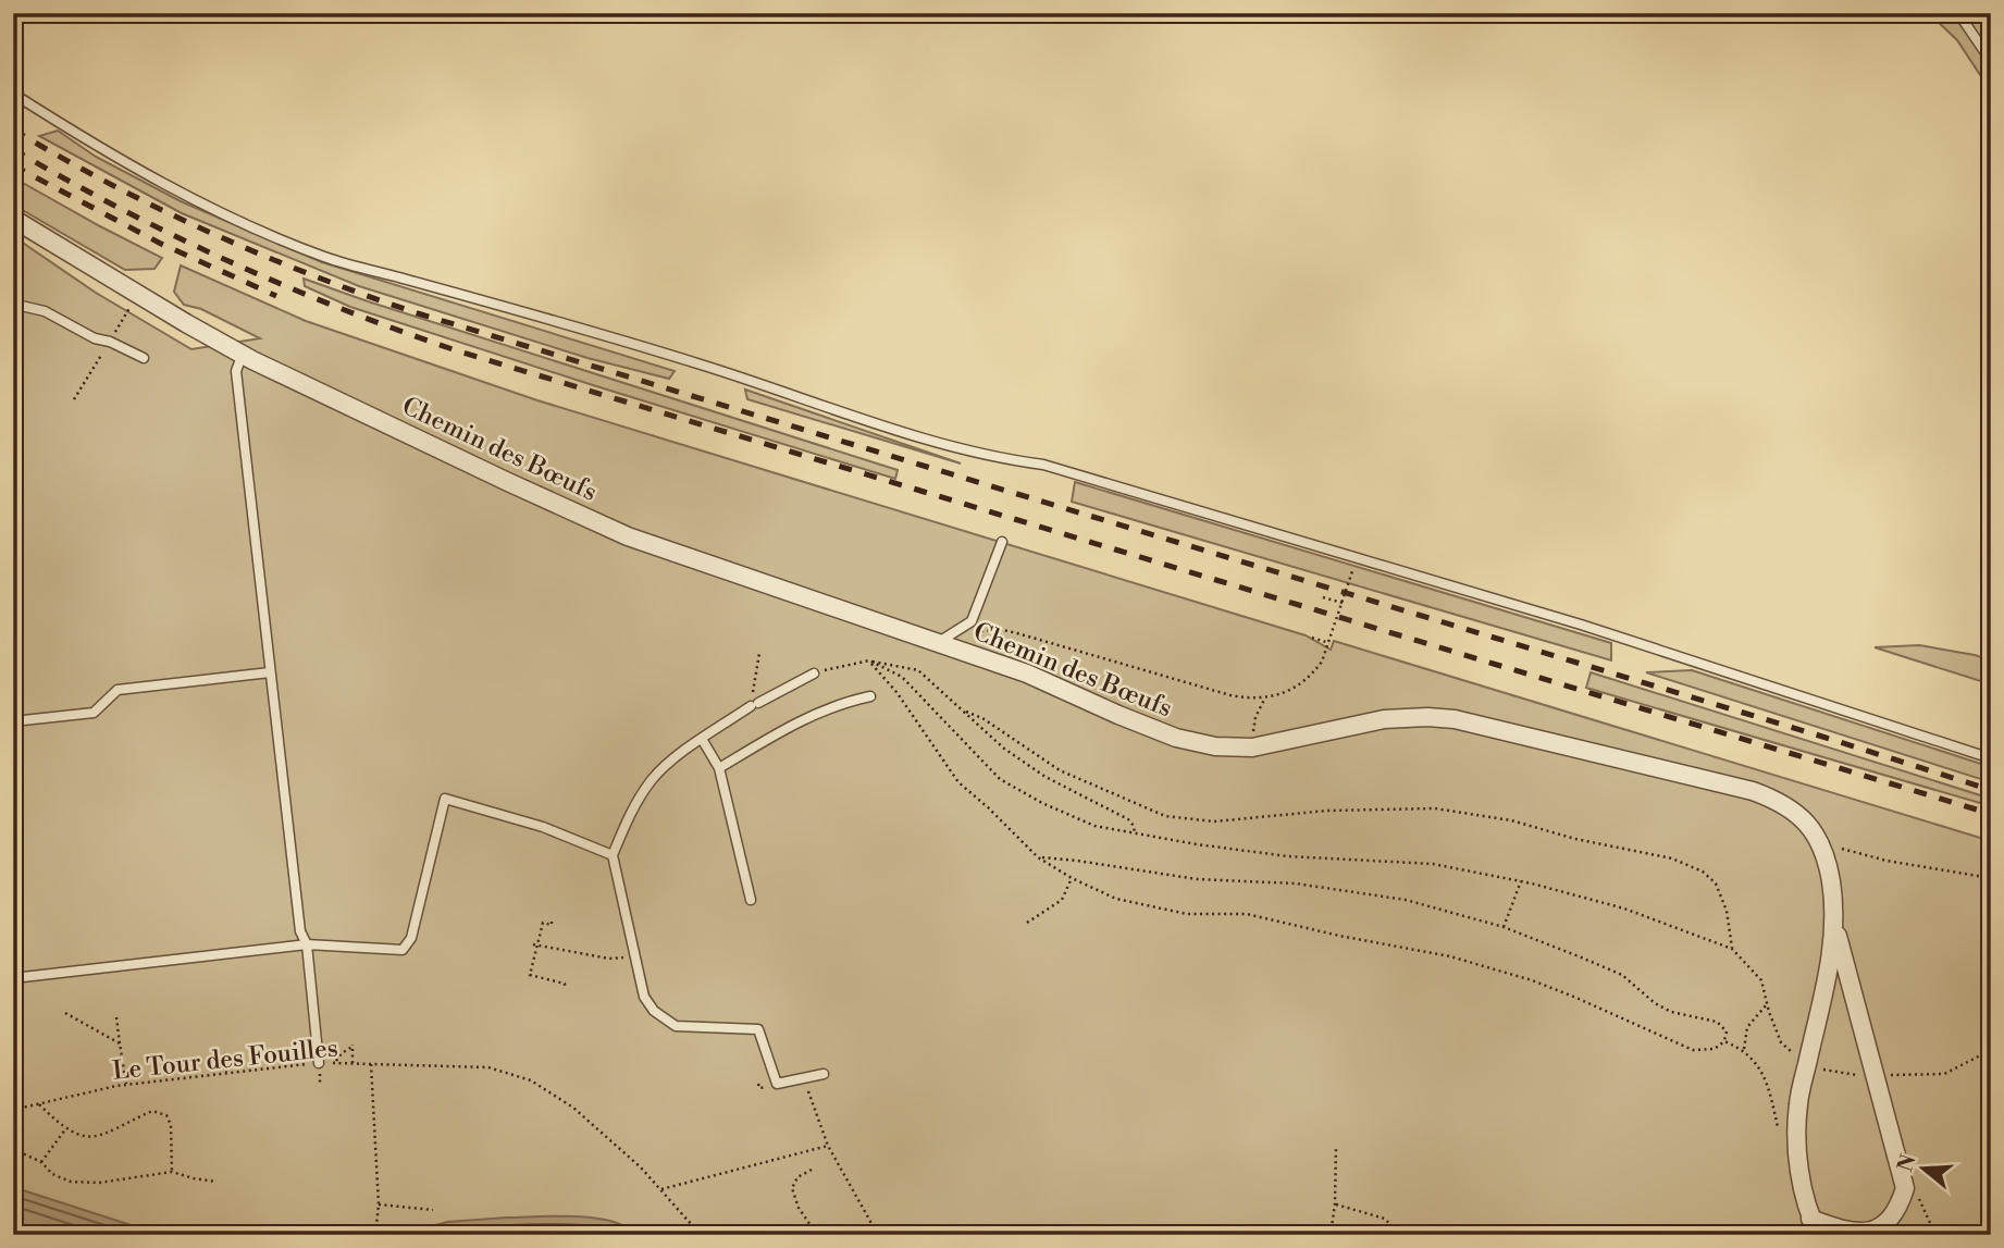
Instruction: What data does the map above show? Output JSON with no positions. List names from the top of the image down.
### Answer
{
  "streets": {
    "street": ["Chemin des Bœufs"],
    "path": ["Le Tour des Fouilles"]
  },
  "north": "left"
}
